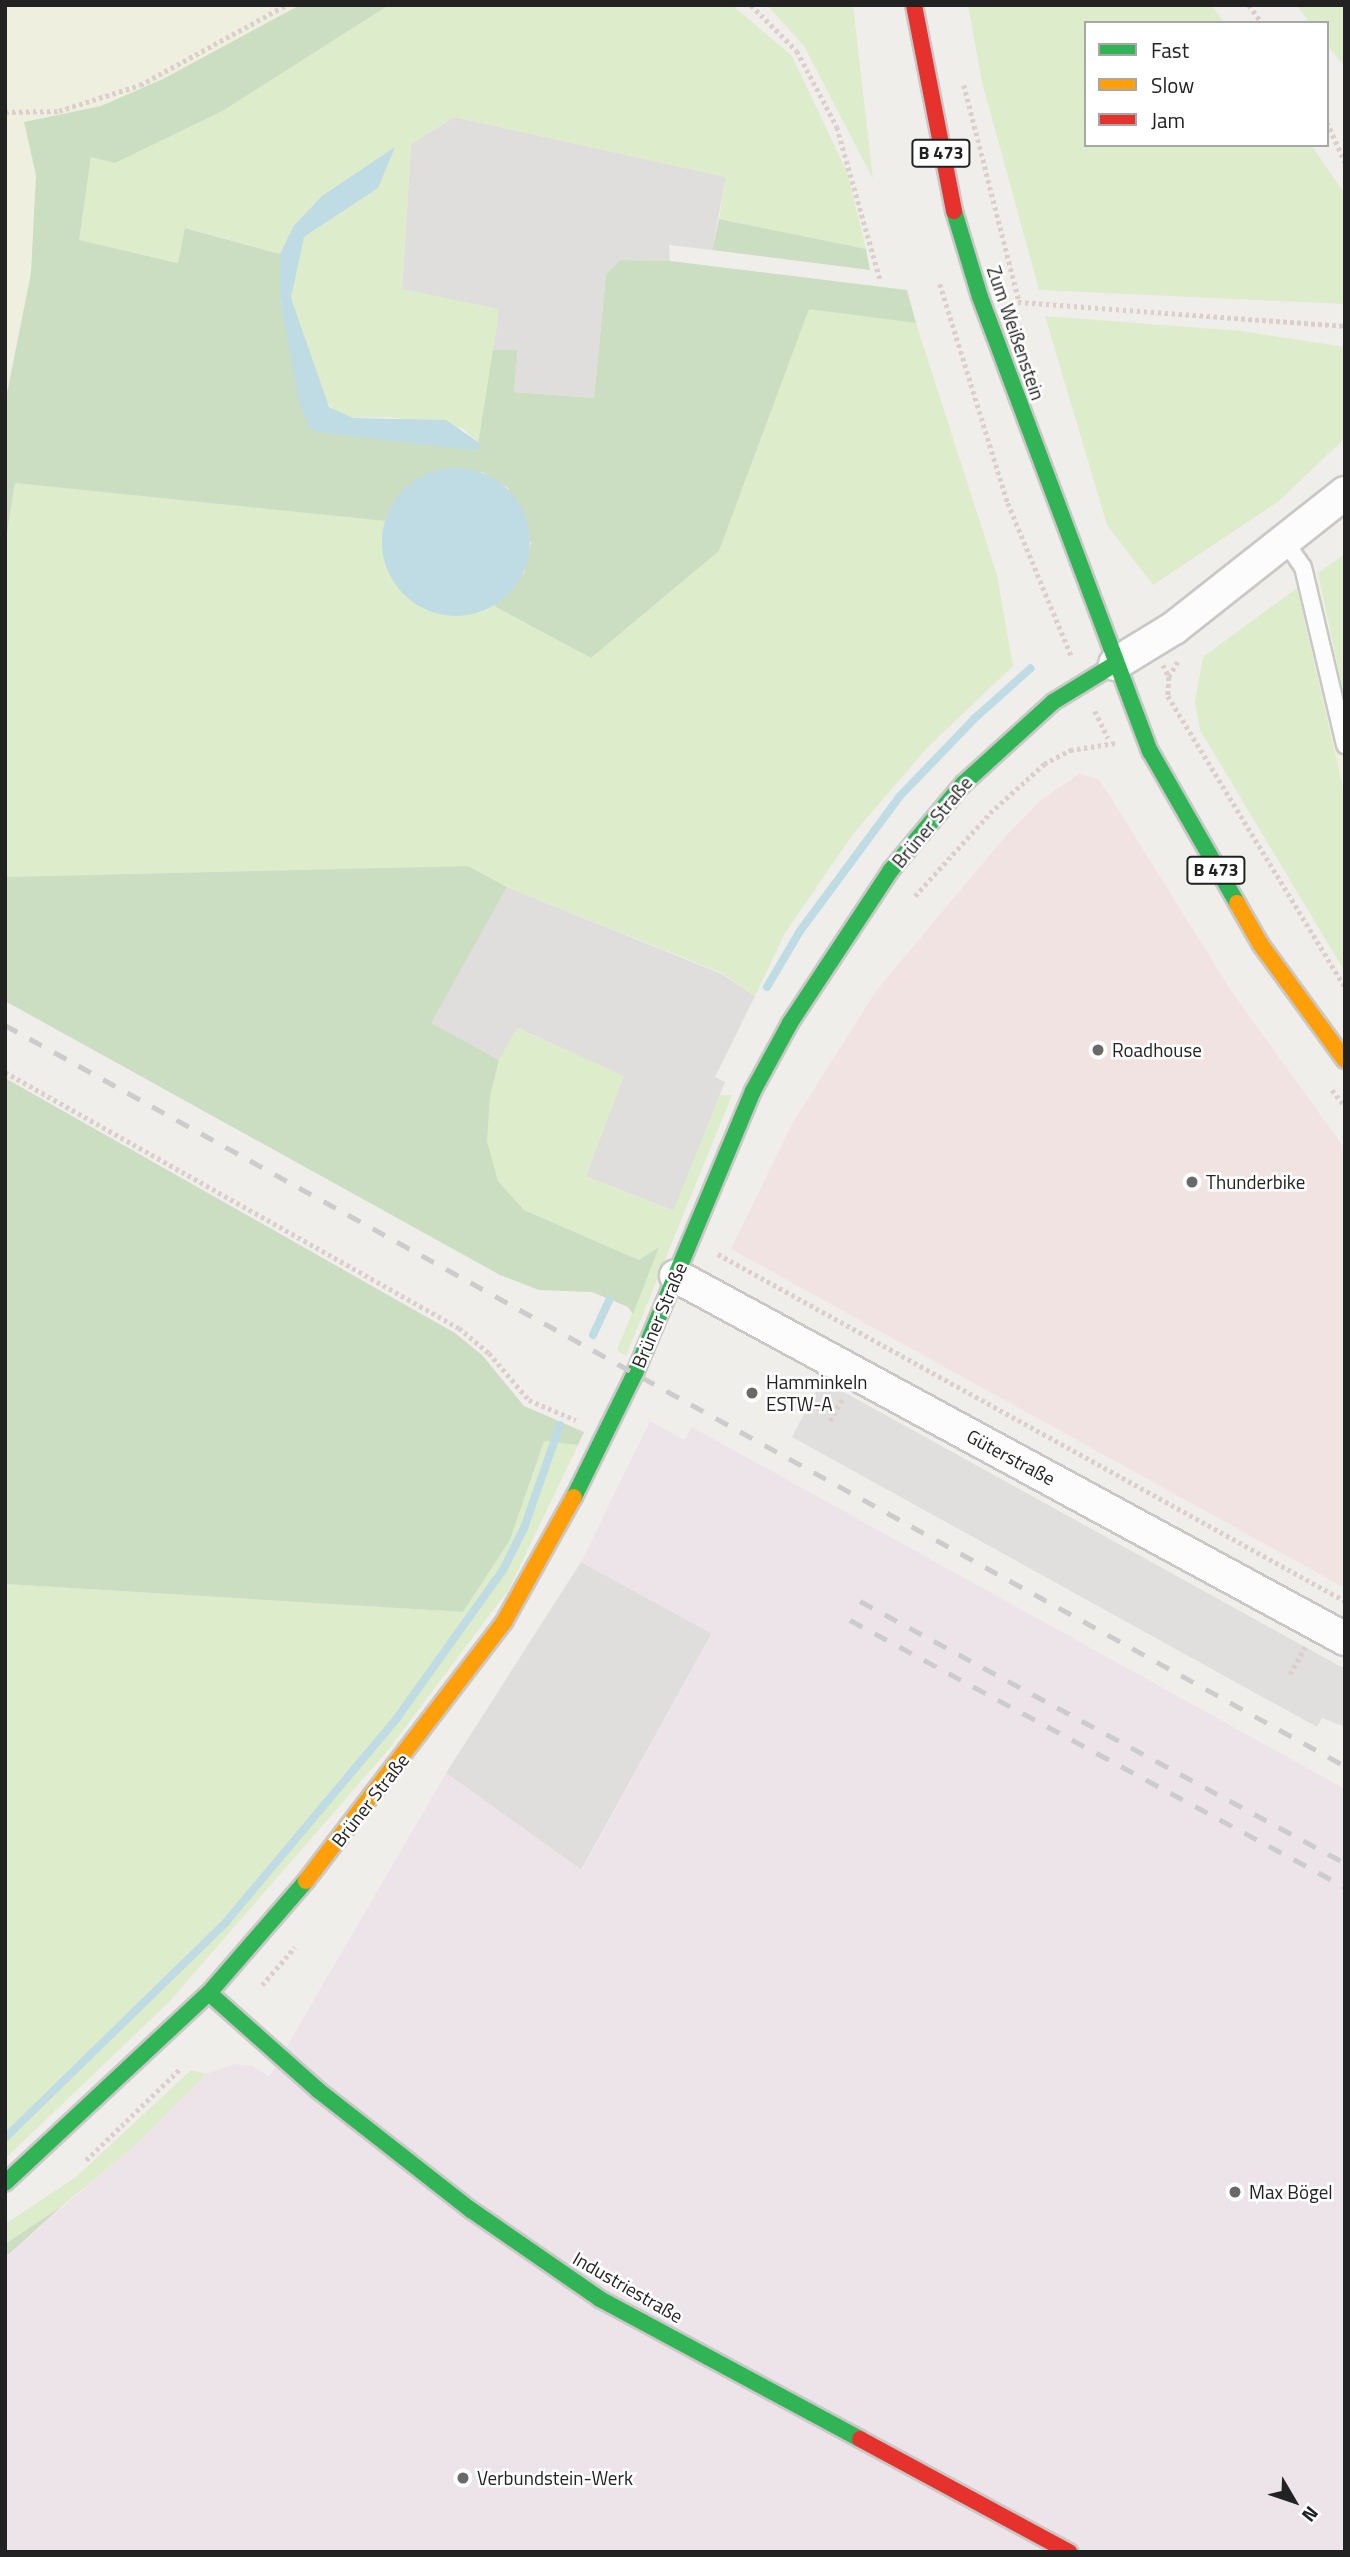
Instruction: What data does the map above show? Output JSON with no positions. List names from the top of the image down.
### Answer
{
  "streets": {
    "main road": [
      "B 473",
      "Zum Weißenstein",
      "Brüner Straße",
      "Industriestraße"
    ],
    "street": ["Güterstraße"]
  },
  "crossings": [
    ["B 473", "Zum Weißenstein"],
    ["B 473", "Brüner Straße"],
    ["Zum Weißenstein", "Brüner Straße"],
    ["Brüner Straße", "Güterstraße"],
    ["Brüner Straße", "Industriestraße"]
  ],
  "places": [
    "Roadhouse",
    "Thunderbike",
    "Hamminkeln ESTW-A",
    "Max Bögel",
    "Verbundstein-Werk"
  ],
  "legend": ["Fast", "Slow", "Jam"],
  "north": "bottom right"
}
